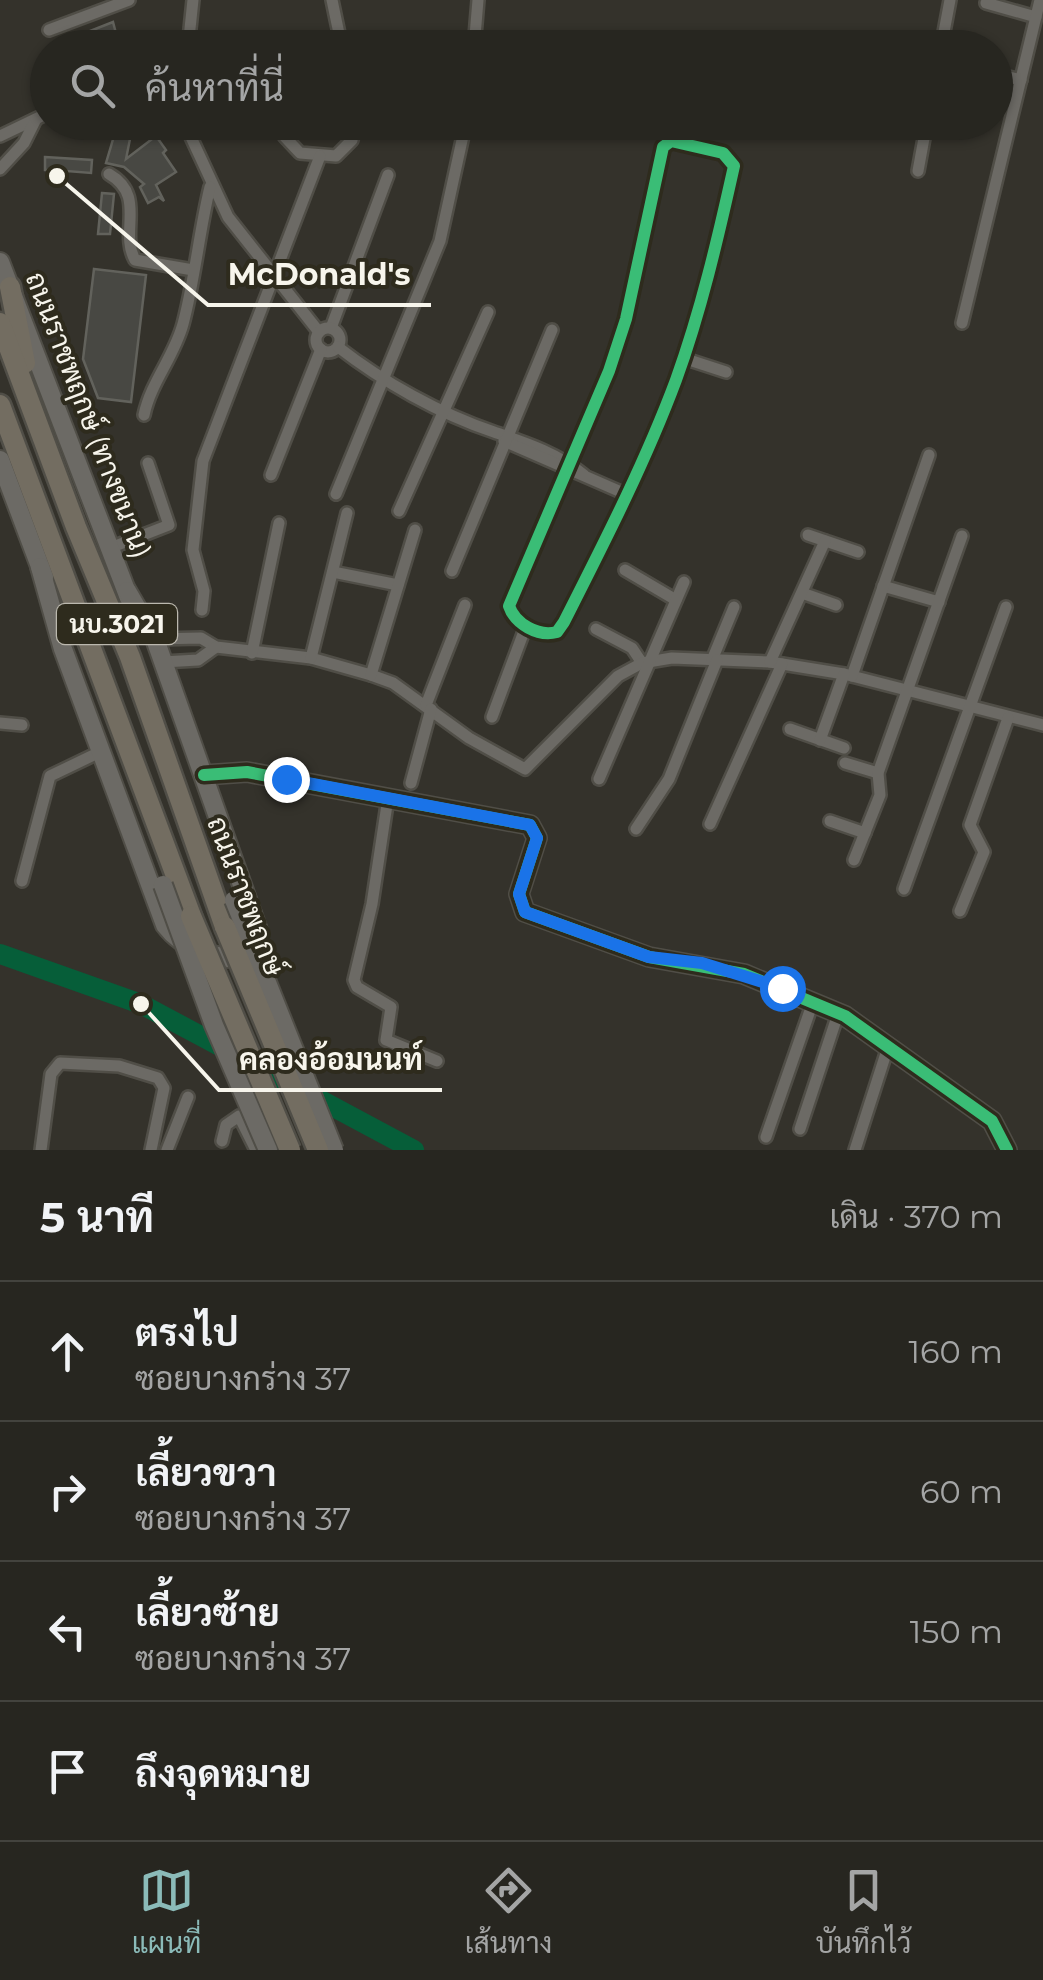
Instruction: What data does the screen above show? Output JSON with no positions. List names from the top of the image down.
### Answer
{
  "streets": {
    "main road": ["ถนนราชพฤกษ์ (ทางขนาน)", "นบ.3021", "ถนนราชพฤกษ์"]
  },
  "places": ["McDonald's", "คลองอ้อมนนท์"],
  "page": {
    "search": "ค้นหาที่นี่",
    "heading": ["5 นาที", "เดิน · 370 m"],
    "list": [
      ["ตรงไป", "ซอยบางกร่าง 37", "160 m"],
      ["เลี้ยวขวา", "ซอยบางกร่าง 37", "60 m"],
      ["เลี้ยวซ้าย", "ซอยบางกร่าง 37", "150 m"],
      "ถึงจุดหมาย"
    ],
    "nav": ["แผนที่", "เส้นทาง", "บันทึกไว้"]
  }
}
